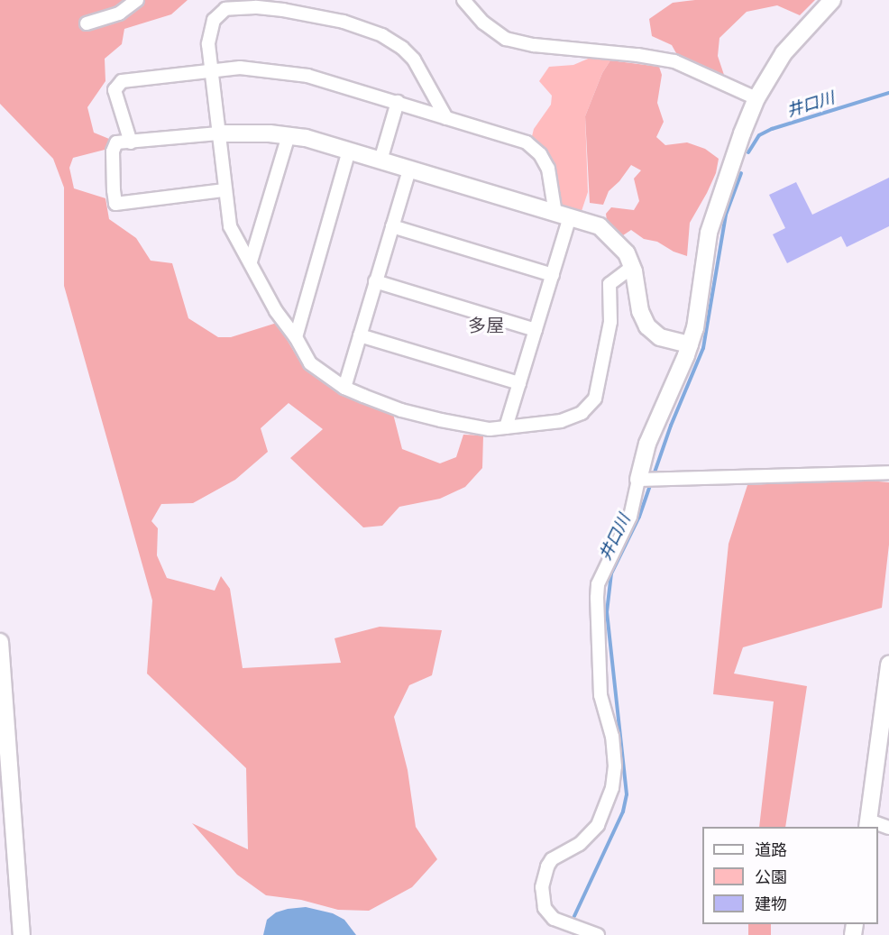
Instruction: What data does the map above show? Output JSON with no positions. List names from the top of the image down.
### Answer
{
  "districts": ["多屋"],
  "water": ["井口川"],
  "legend": ["道路", "公園", "建物"]
}
